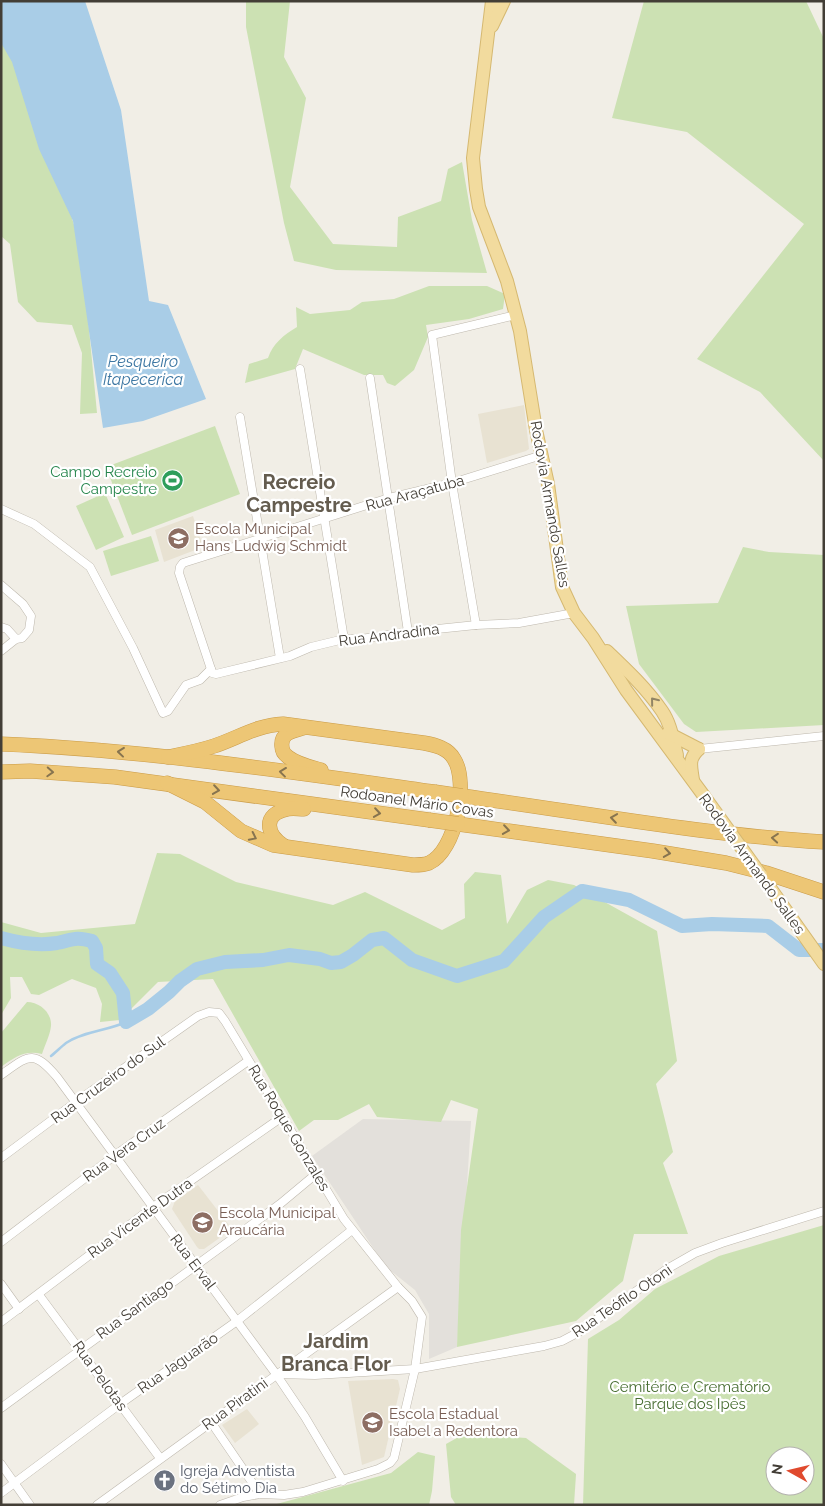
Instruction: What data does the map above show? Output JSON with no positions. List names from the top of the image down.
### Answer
{
  "streets": {
    "highway": ["Rodoanel Mário Covas"],
    "main road": ["Rodovia Armando Salles"],
    "street": [
      "Rua Araçatuba",
      "Rua Andradina",
      "Rua Cruzeiro do Sul",
      "Rua Roque Gonzales",
      "Rua Vera Cruz",
      "Rua Vicente Dutra",
      "Rua Erval",
      "Rua Teófilo Otoni",
      "Rua Santiago",
      "Rua Jaguarão",
      "Rua Pelotas",
      "Rua Piratini"
    ]
  },
  "crossings": [
    ["Rua Araçatuba", "Rodovia Armando Salles"],
    ["Rua Araçatuba", "Rua Andradina"],
    ["Rodovia Armando Salles", "Rua Andradina"],
    ["Rua Cruzeiro do Sul", "Rua Roque Gonzales"],
    ["Rua Cruzeiro do Sul", "Rua Erval"],
    ["Rua Roque Gonzales", "Rua Vera Cruz"],
    ["Rua Roque Gonzales", "Rua Vicente Dutra"],
    ["Rua Roque Gonzales", "Rua Erval"],
    ["Rua Roque Gonzales", "Rua Teófilo Otoni"],
    ["Rua Roque Gonzales", "Rua Santiago"],
    ["Rua Roque Gonzales", "Rua Jaguarão"],
    ["Rua Roque Gonzales", "Rua Piratini"],
    ["Rua Vera Cruz", "Rua Erval"],
    ["Rua Vicente Dutra", "Rua Erval"],
    ["Rua Vicente Dutra", "Rua Pelotas"],
    ["Rua Erval", "Rua Teófilo Otoni"],
    ["Rua Erval", "Rua Santiago"],
    ["Rua Erval", "Rua Jaguarão"],
    ["Rua Erval", "Rua Piratini"],
    ["Rua Teófilo Otoni", "Rua Piratini"],
    ["Rua Santiago", "Rua Pelotas"],
    ["Rua Jaguarão", "Rua Pelotas"],
    ["Rua Pelotas", "Rua Piratini"]
  ],
  "districts": ["Recreio Campestre", "Jardim Branca Flor"],
  "water": ["Pesqueiro Itapecerica"],
  "parks": ["Cemitério e Crematório Parque dos Ipês"],
  "places": {
    "sports": ["Campo Recreio Campestre"],
    "school or university": ["Escola Municipal Hans Ludwig Schmidt", "Escola Municipal Araucária", "Escola Estadual Isabel a Redentora"],
    "church": ["Igreja Adventista do Sétimo Dia"]
  },
  "north": "left"
}
